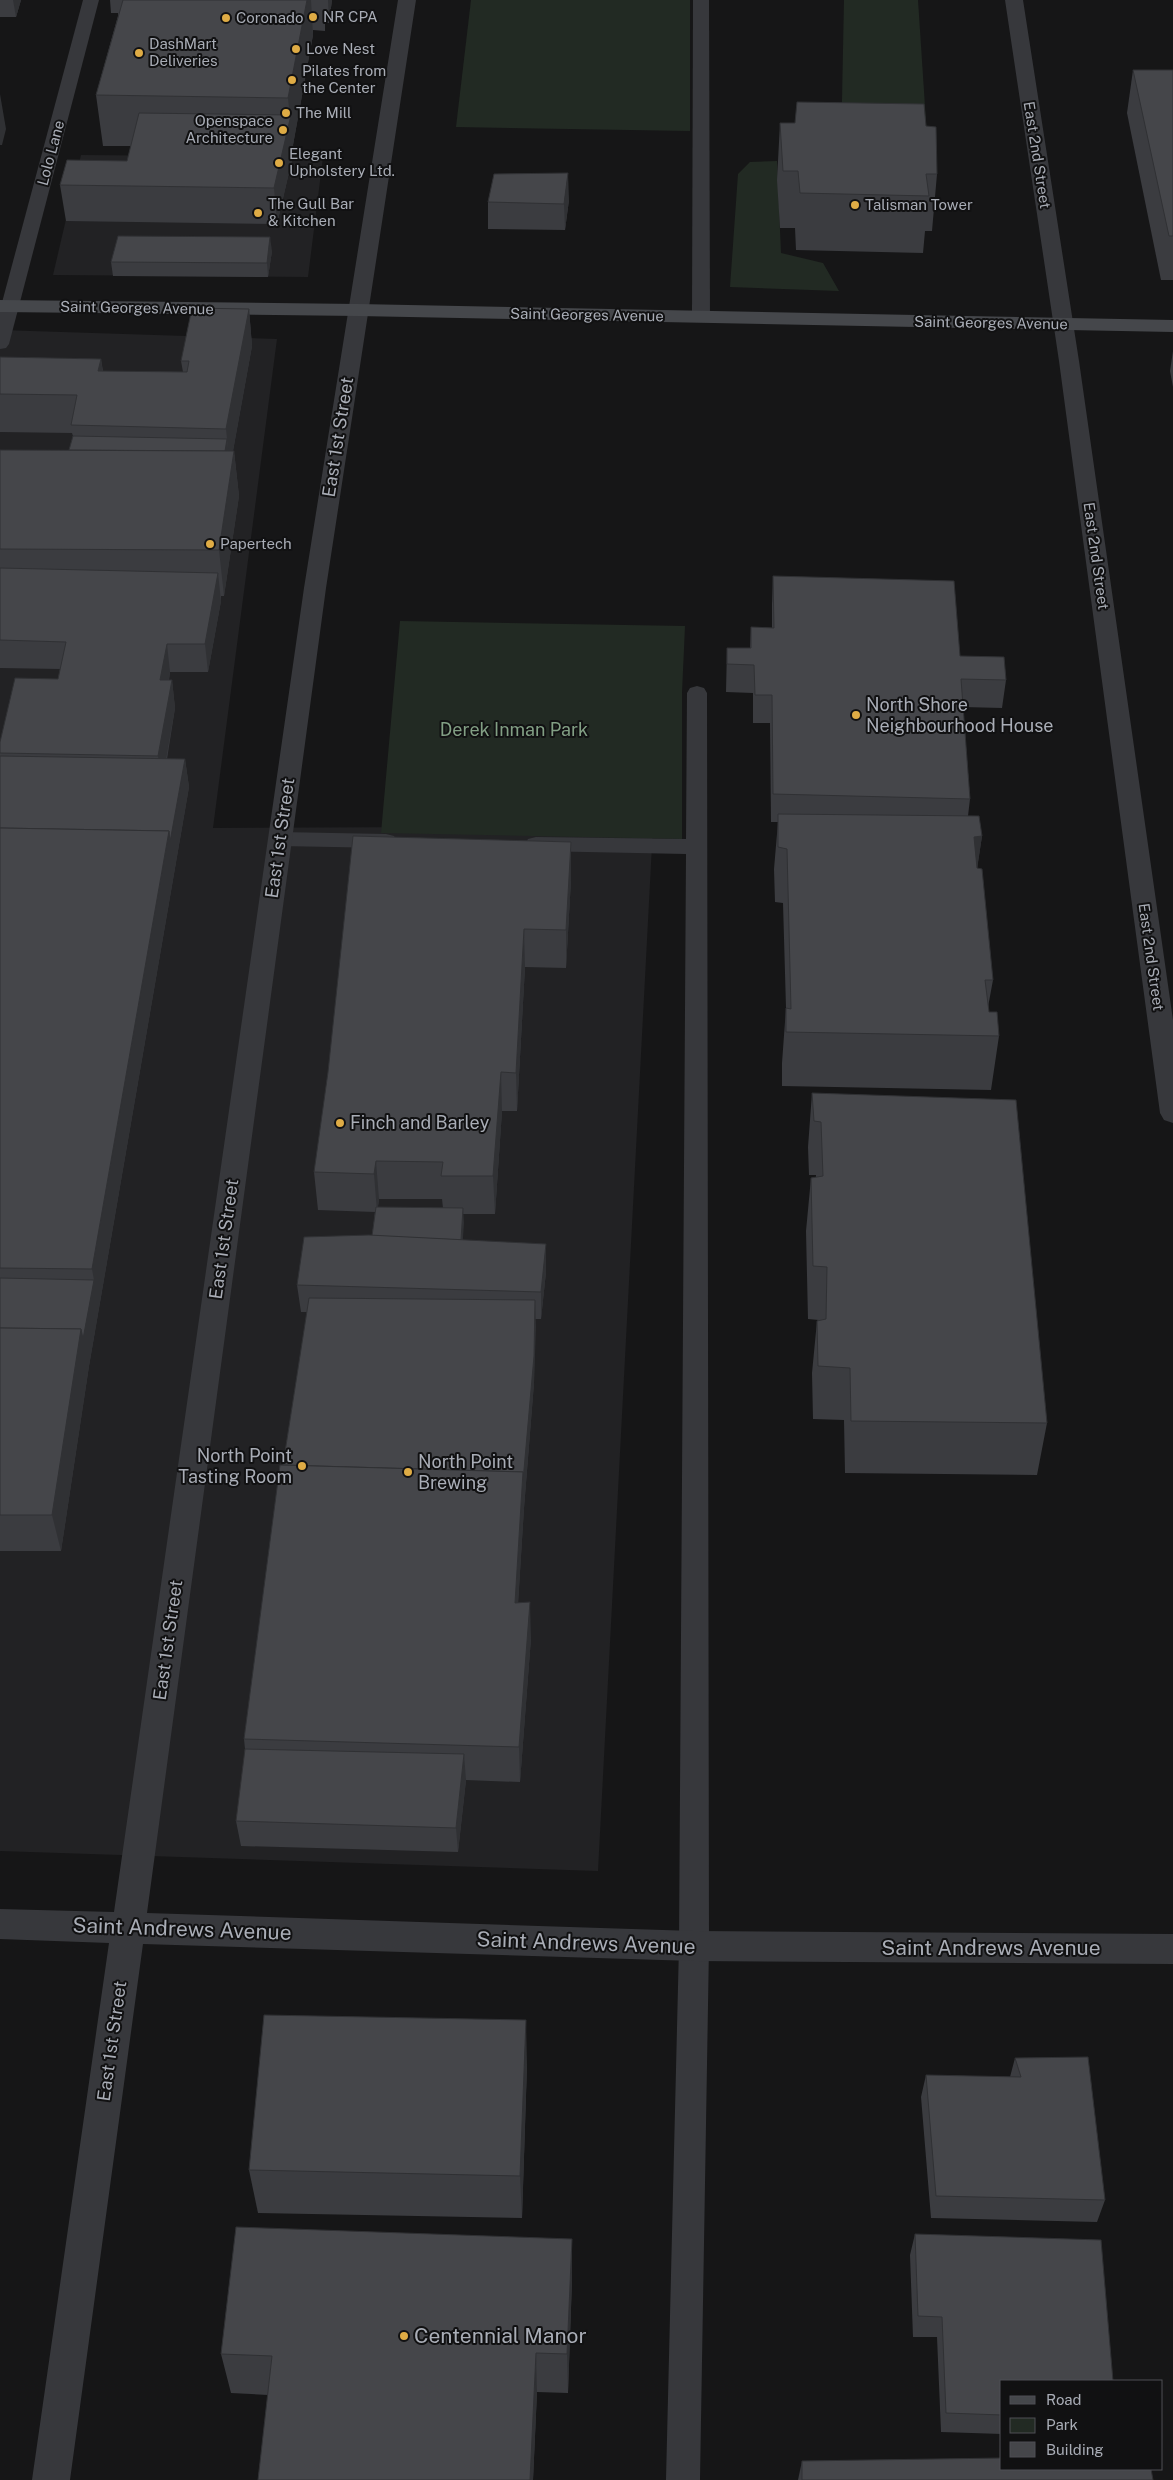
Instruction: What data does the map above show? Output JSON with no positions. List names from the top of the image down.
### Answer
{
  "streets": {
    "street": [
      "East 2nd Street",
      "Saint Georges Avenue",
      "East 1st Street",
      "Saint Andrews Avenue"
    ],
    "lane": ["Lolo Lane"]
  },
  "crossings": [
    ["Lolo Lane", "Saint Georges Avenue"],
    ["East 2nd Street", "Saint Georges Avenue"],
    ["Saint Georges Avenue", "East 1st Street"],
    ["East 1st Street", "Saint Andrews Avenue"]
  ],
  "parks": ["Derek Inman Park"],
  "places": [
    "NR CPA",
    "Coronado",
    "Love Nest",
    "DashMart Deliveries",
    "Pilates from the Center",
    "The Mill",
    "Openspace Architecture",
    "Elegant Upholstery Ltd.",
    "Talisman Tower",
    "The Gull Bar & Kitchen",
    "Papertech",
    "North Shore Neighbourhood House",
    "Finch and Barley",
    "North Point Tasting Room",
    "North Point Brewing",
    "Centennial Manor"
  ],
  "legend": ["Road", "Park", "Building"]
}
